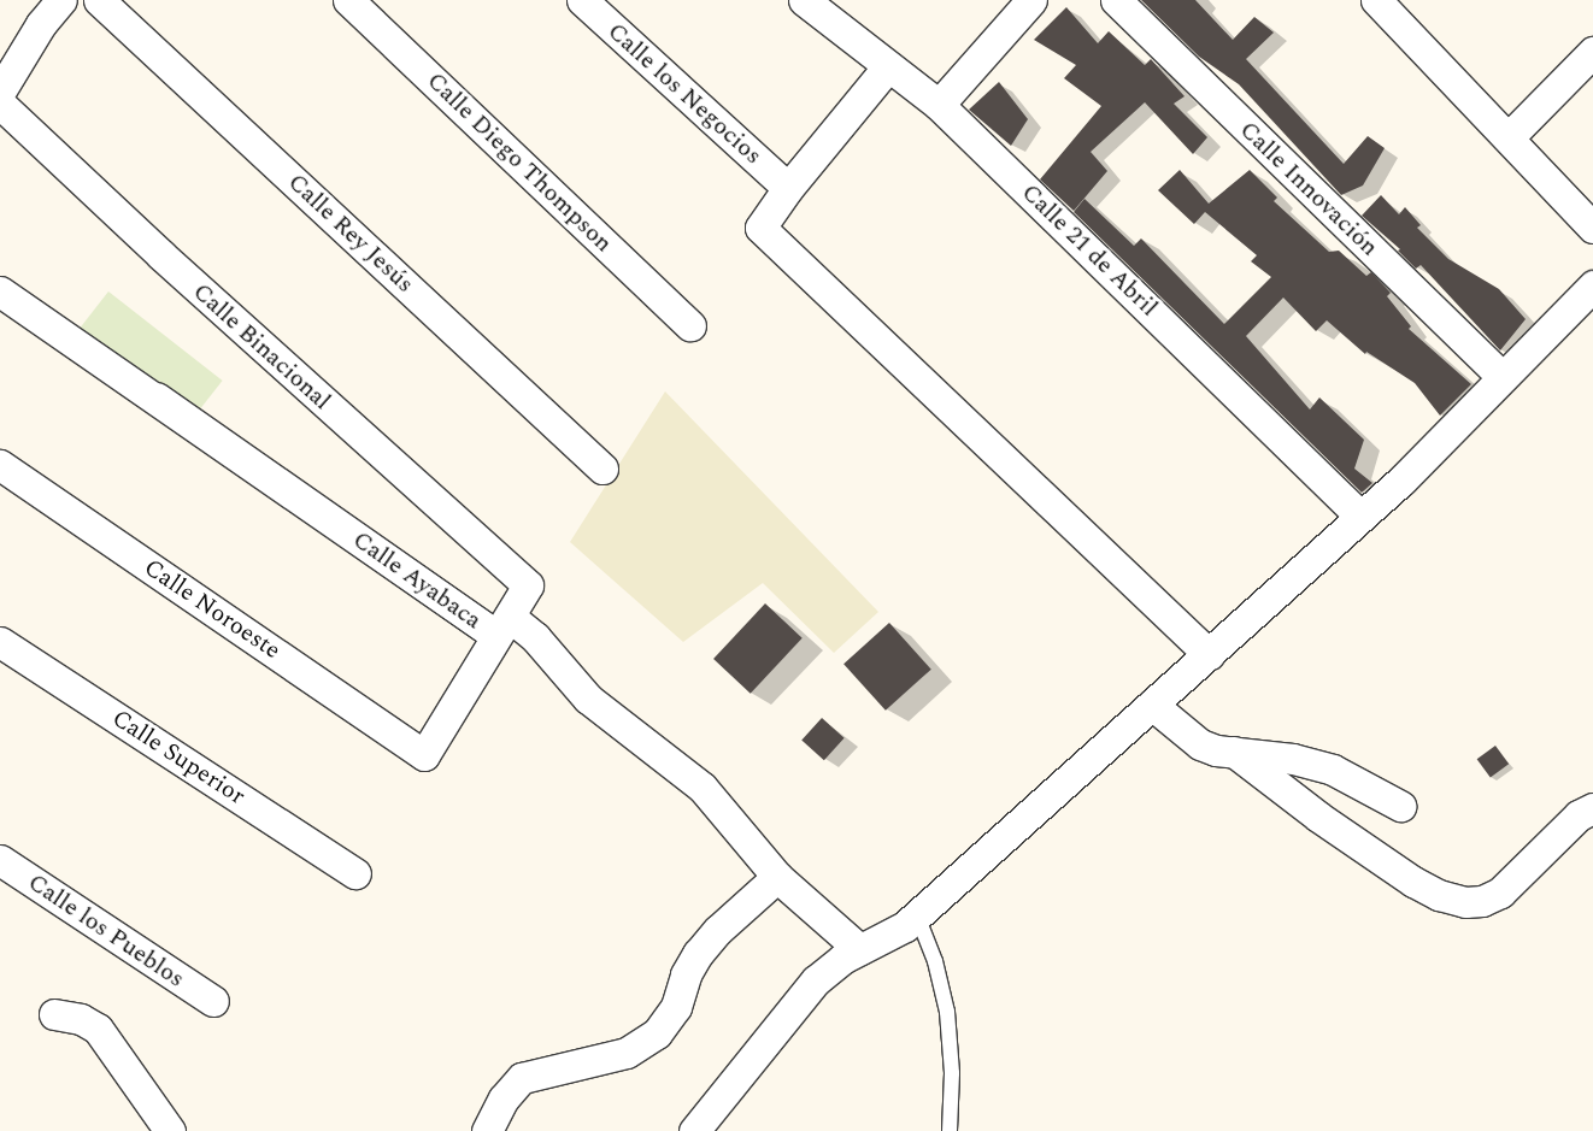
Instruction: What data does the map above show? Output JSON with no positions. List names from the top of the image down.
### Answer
{
  "streets": {
    "street": [
      "Calle los Negocios",
      "Calle Diego Thompson",
      "Calle Innovación",
      "Calle Rey Jesús",
      "Calle 21 de Abril",
      "Calle Binacional",
      "Calle Ayabaca",
      "Calle Noroeste",
      "Calle Superior",
      "Calle los Pueblos"
    ]
  },
  "crossings": [
    ["Calle Binacional", "Calle Ayabaca"],
    ["Calle Binacional", "Calle Noroeste"],
    ["Calle Ayabaca", "Calle Noroeste"]
  ]
}
